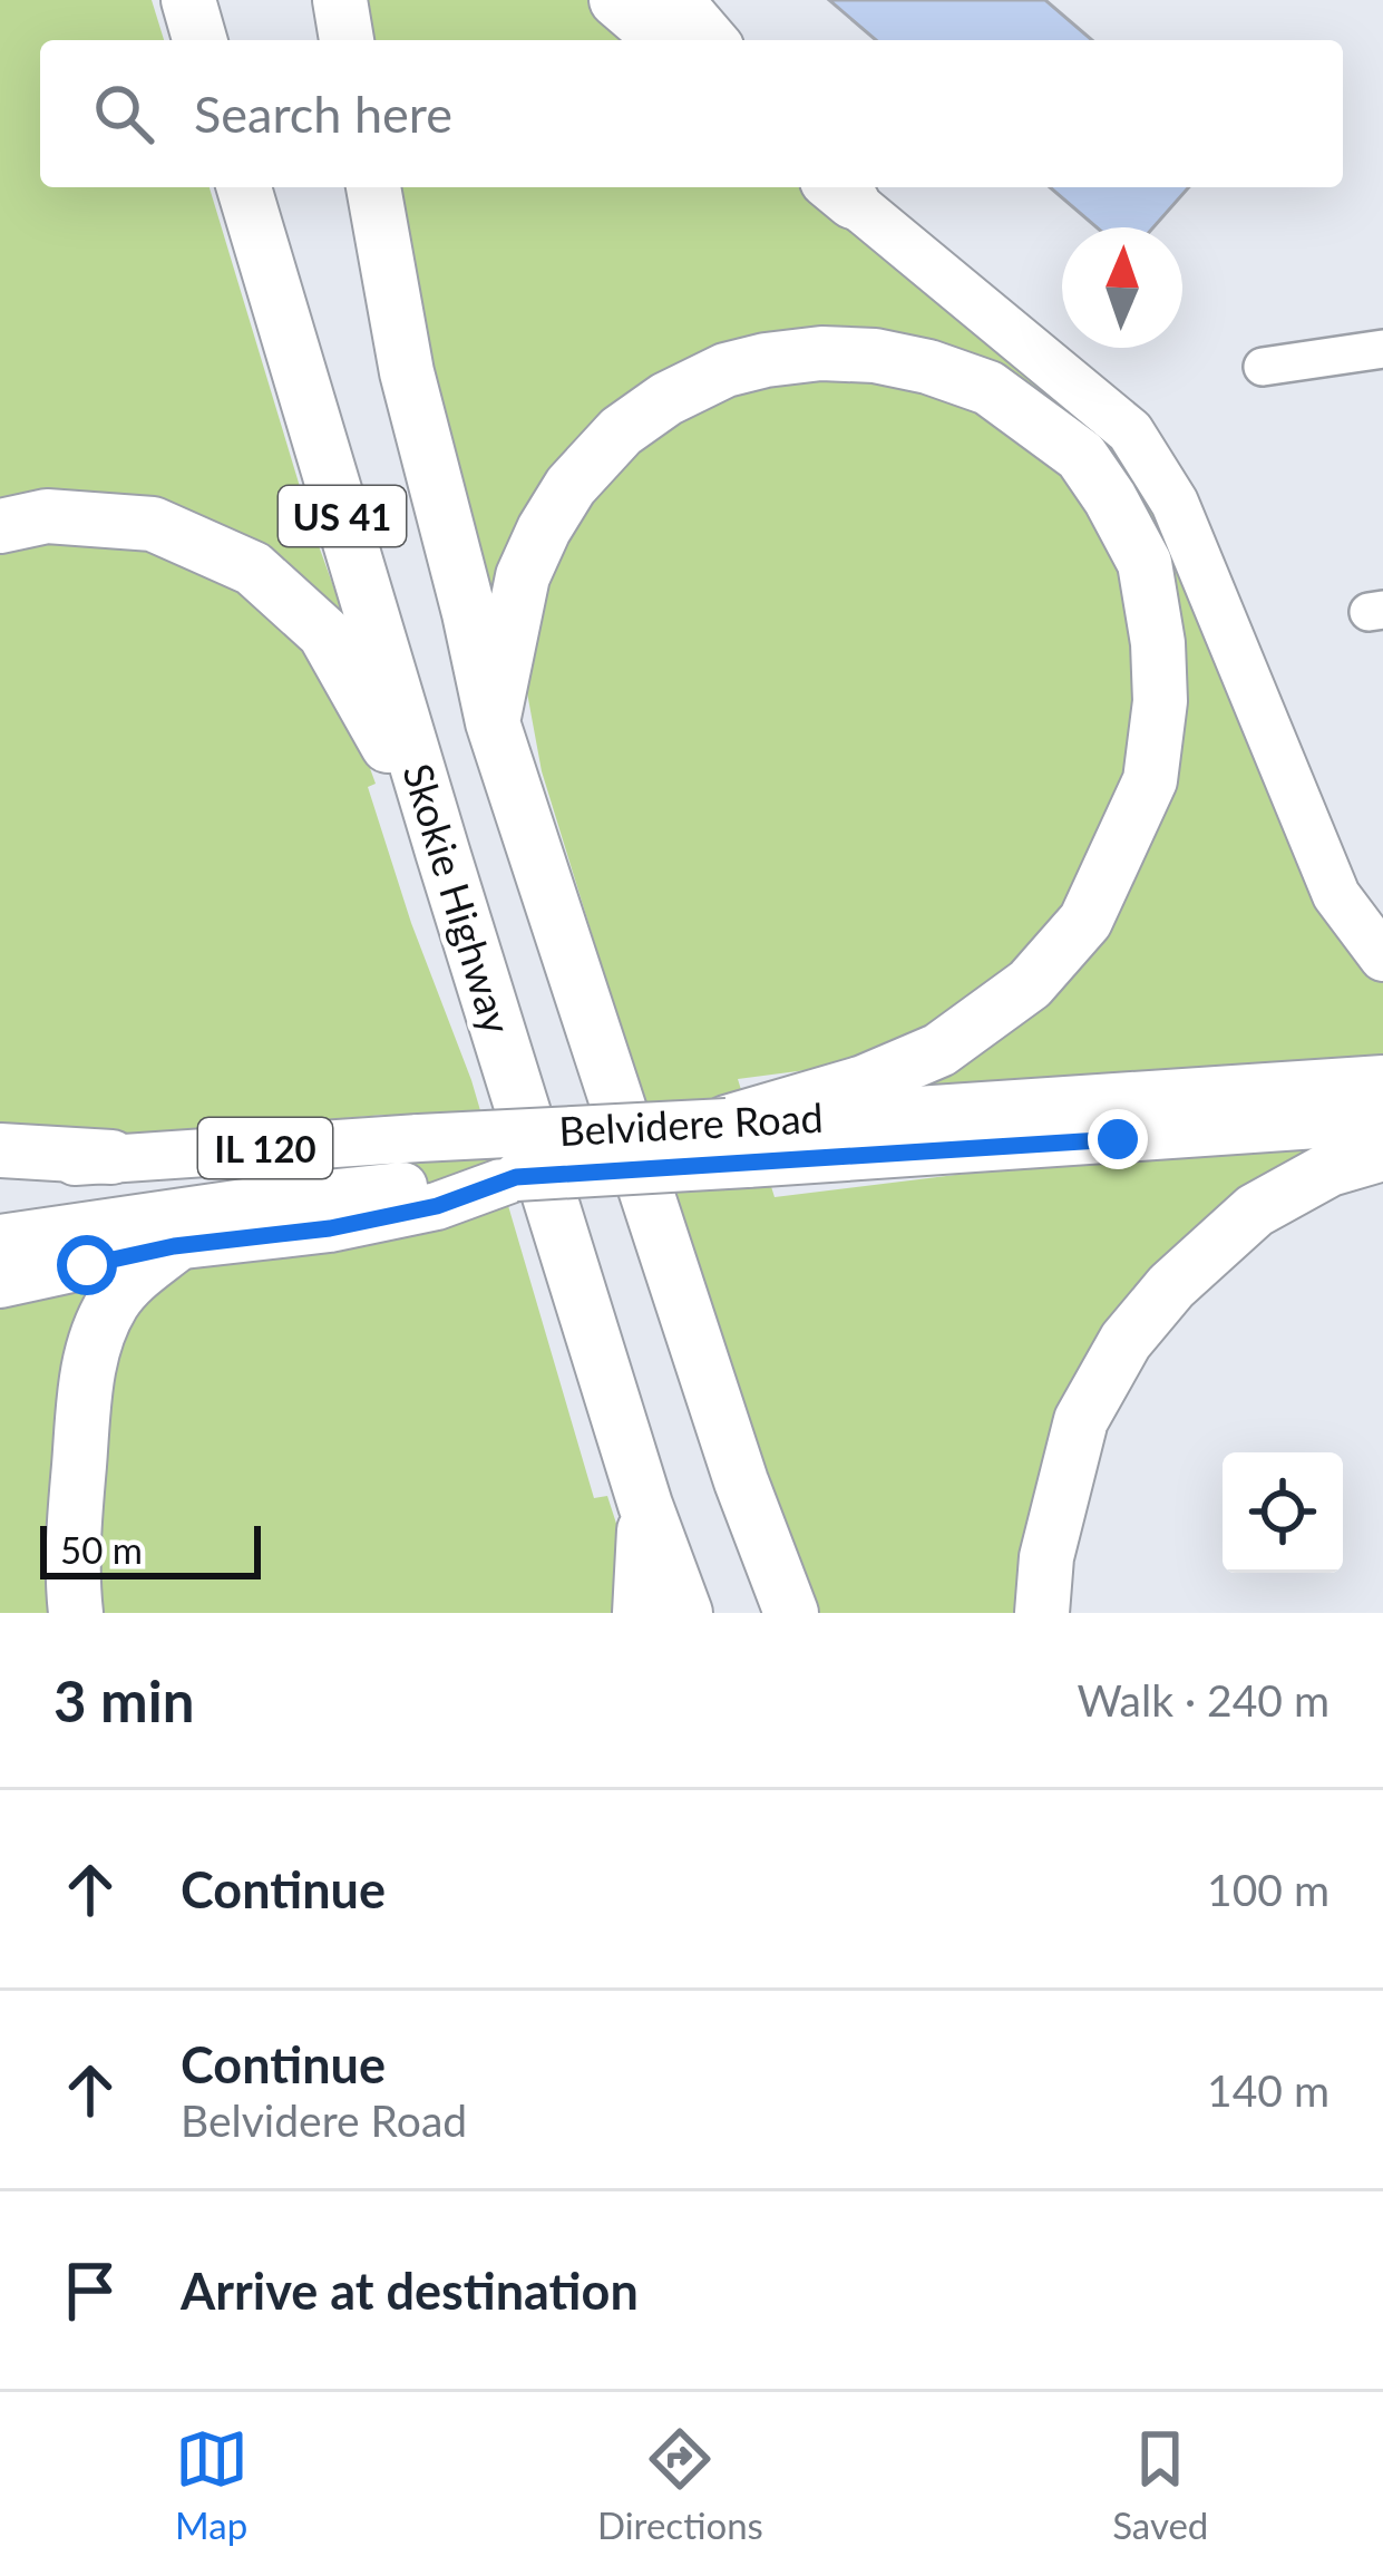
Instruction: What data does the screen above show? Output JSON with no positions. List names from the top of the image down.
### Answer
{
  "streets": {
    "highway": ["US 41", "Skokie Highway"],
    "main road": ["Belvidere Road", "IL 120"]
  },
  "scale_bar": "50 m",
  "north": "top",
  "page": {
    "search": "Search here",
    "scale": "50 m",
    "heading": ["3 min", "Walk · 240 m"],
    "list": [
      ["Continue", "100 m"],
      ["Continue", "Belvidere Road", "140 m"],
      "Arrive at destination"
    ],
    "nav": ["Map", "Directions", "Saved"]
  }
}
